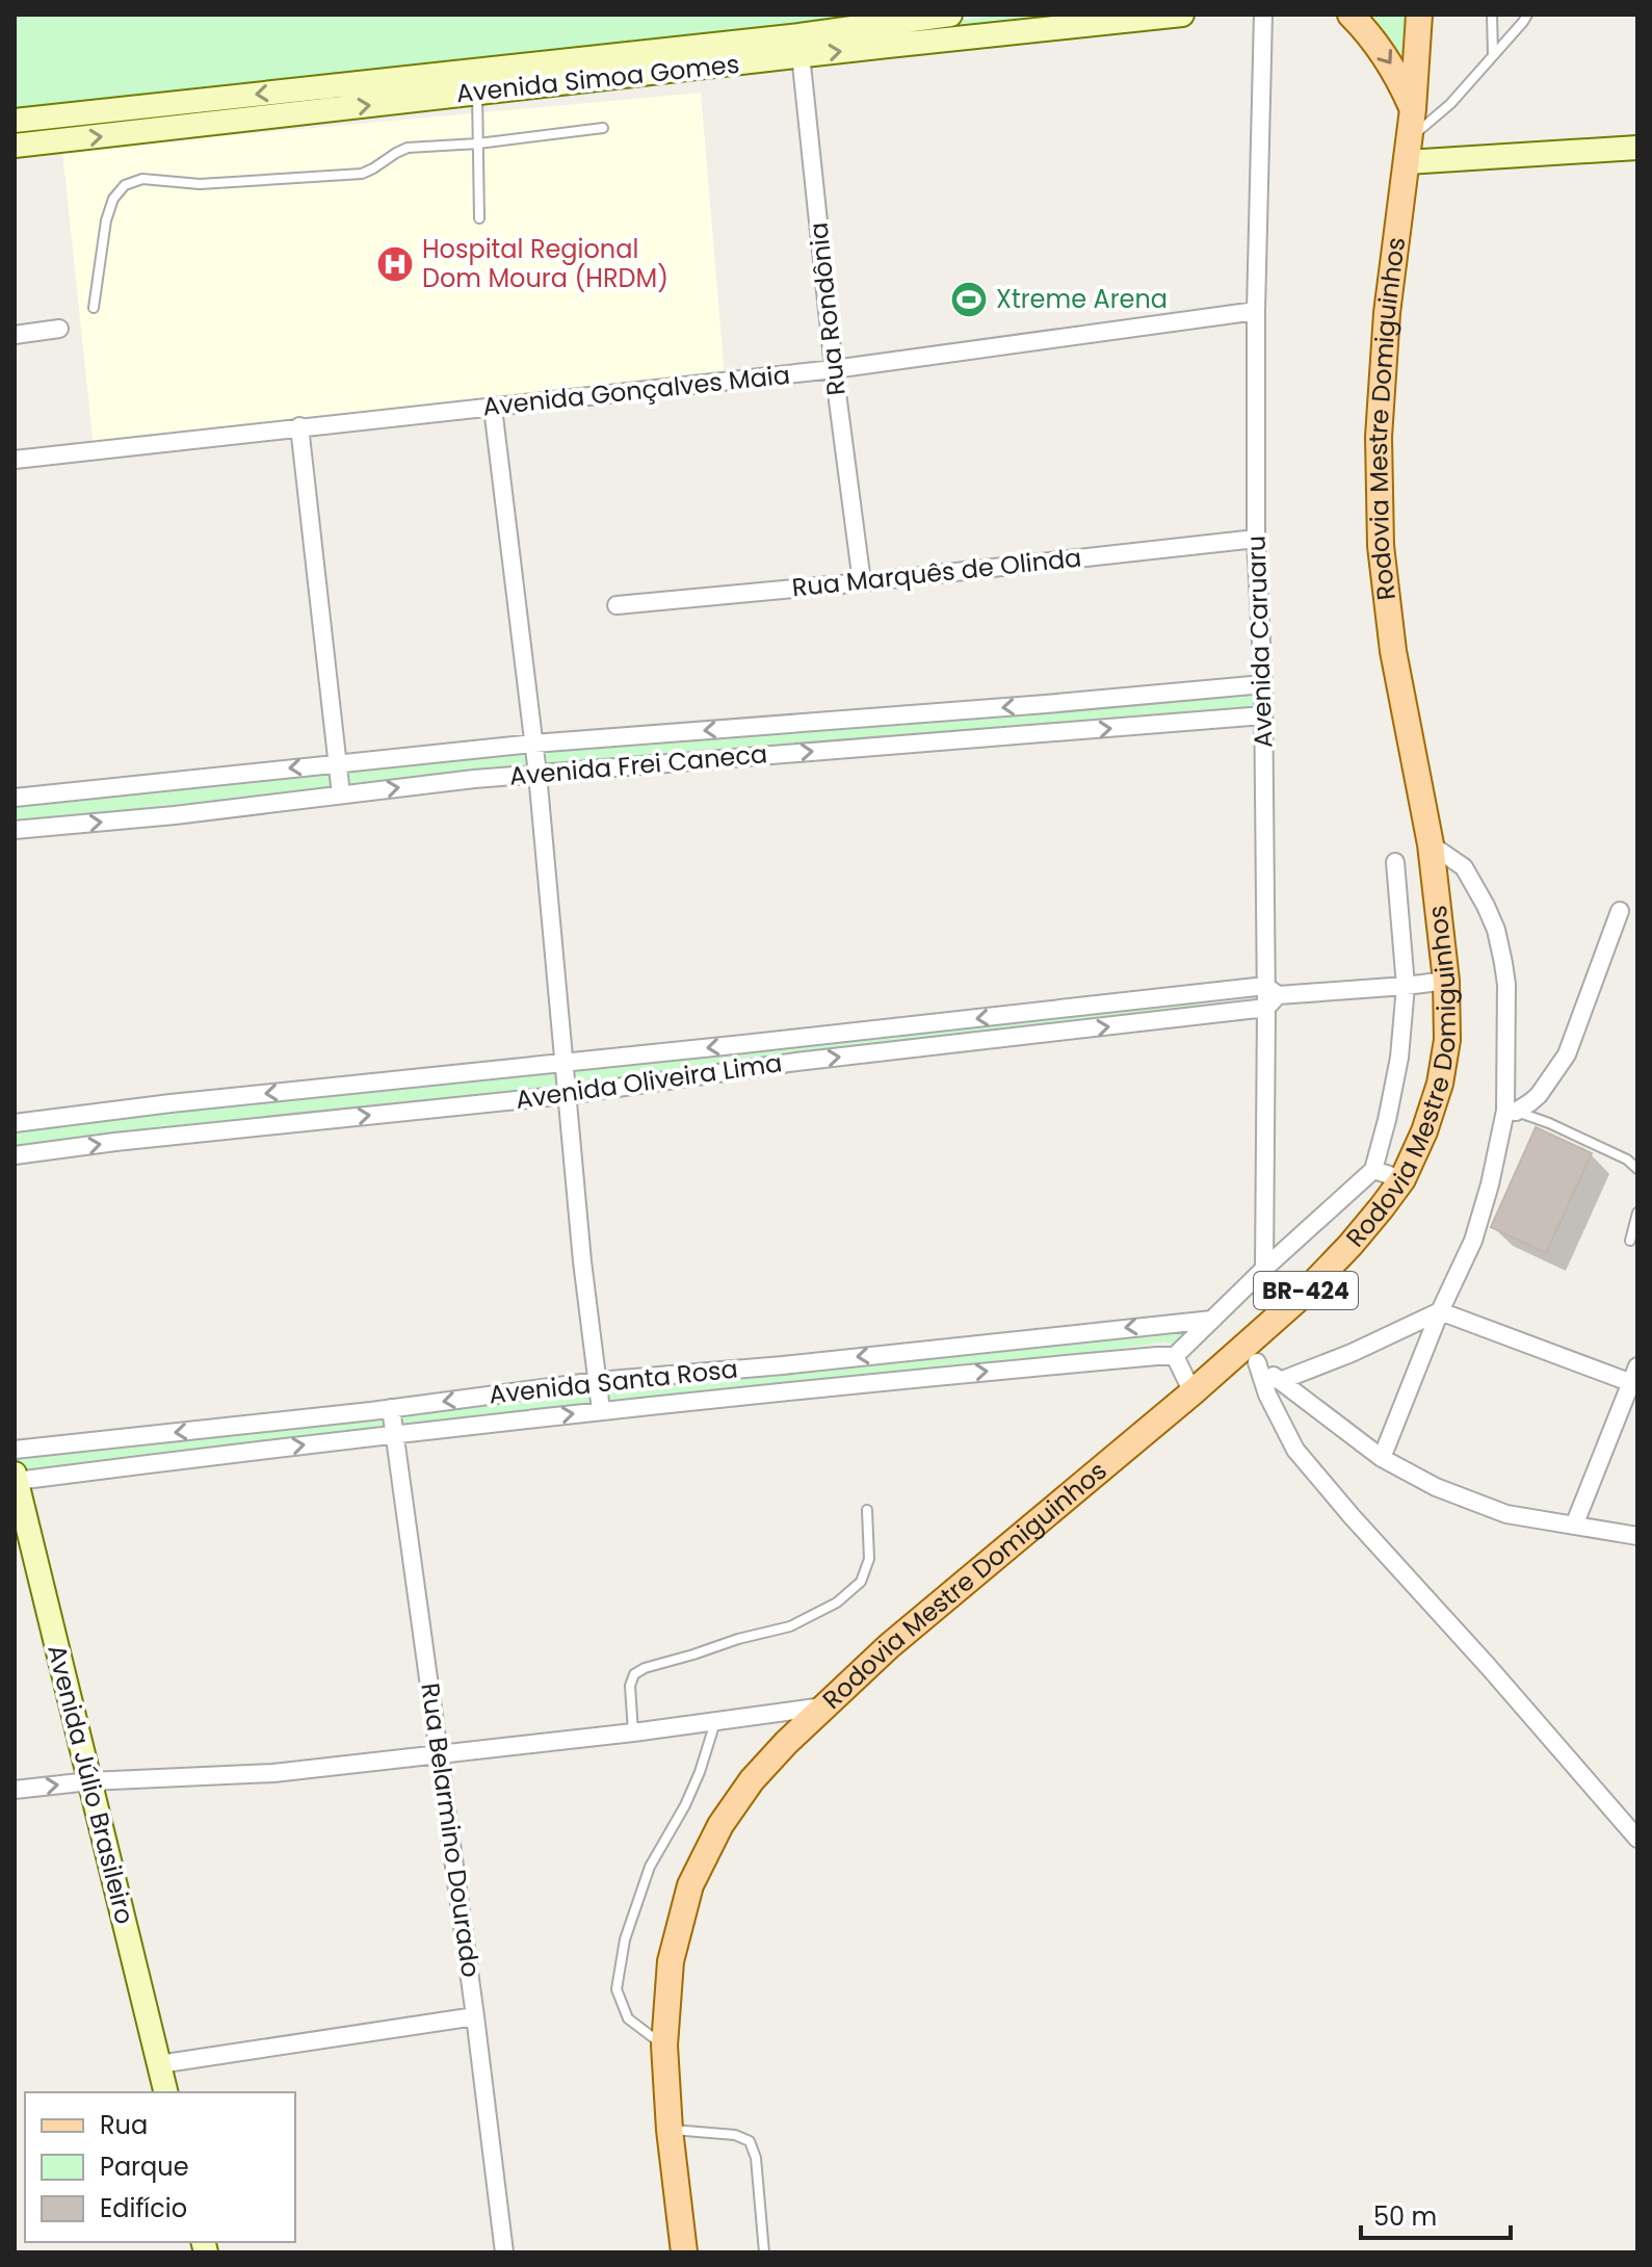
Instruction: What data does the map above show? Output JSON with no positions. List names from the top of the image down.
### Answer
{
  "streets": {
    "main road": [
      "Avenida Simoa Gomes",
      "Rodovia Mestre Domiguinhos",
      "BR-424",
      "Avenida Júlio Brasileiro"
    ],
    "street": [
      "Rua Rondônia",
      "Avenida Gonçalves Maia",
      "Rua Marquês de Olinda",
      "Avenida Caruaru",
      "Avenida Frei Caneca",
      "Avenida Oliveira Lima",
      "Avenida Santa Rosa",
      "Rua Belarmino Dourado"
    ]
  },
  "crossings": [
    ["Avenida Simoa Gomes", "Rua Rondônia"],
    ["Rua Rondônia", "Avenida Gonçalves Maia"],
    ["Rua Rondônia", "Rua Marquês de Olinda"],
    ["Avenida Gonçalves Maia", "Avenida Caruaru"],
    ["Rodovia Mestre Domiguinhos", "Avenida Oliveira Lima"],
    ["Rua Marquês de Olinda", "Avenida Caruaru"],
    ["Avenida Caruaru", "Avenida Frei Caneca"],
    ["Avenida Caruaru", "Avenida Oliveira Lima"],
    ["Avenida Santa Rosa", "Avenida Júlio Brasileiro"],
    ["Avenida Santa Rosa", "Rua Belarmino Dourado"]
  ],
  "places": {
    "hospital": ["Hospital Regional Dom Moura (HRDM)"],
    "sports": ["Xtreme Arena"]
  },
  "legend": ["Rua", "Parque", "Edifício"],
  "scale_bar": "50 m"
}
